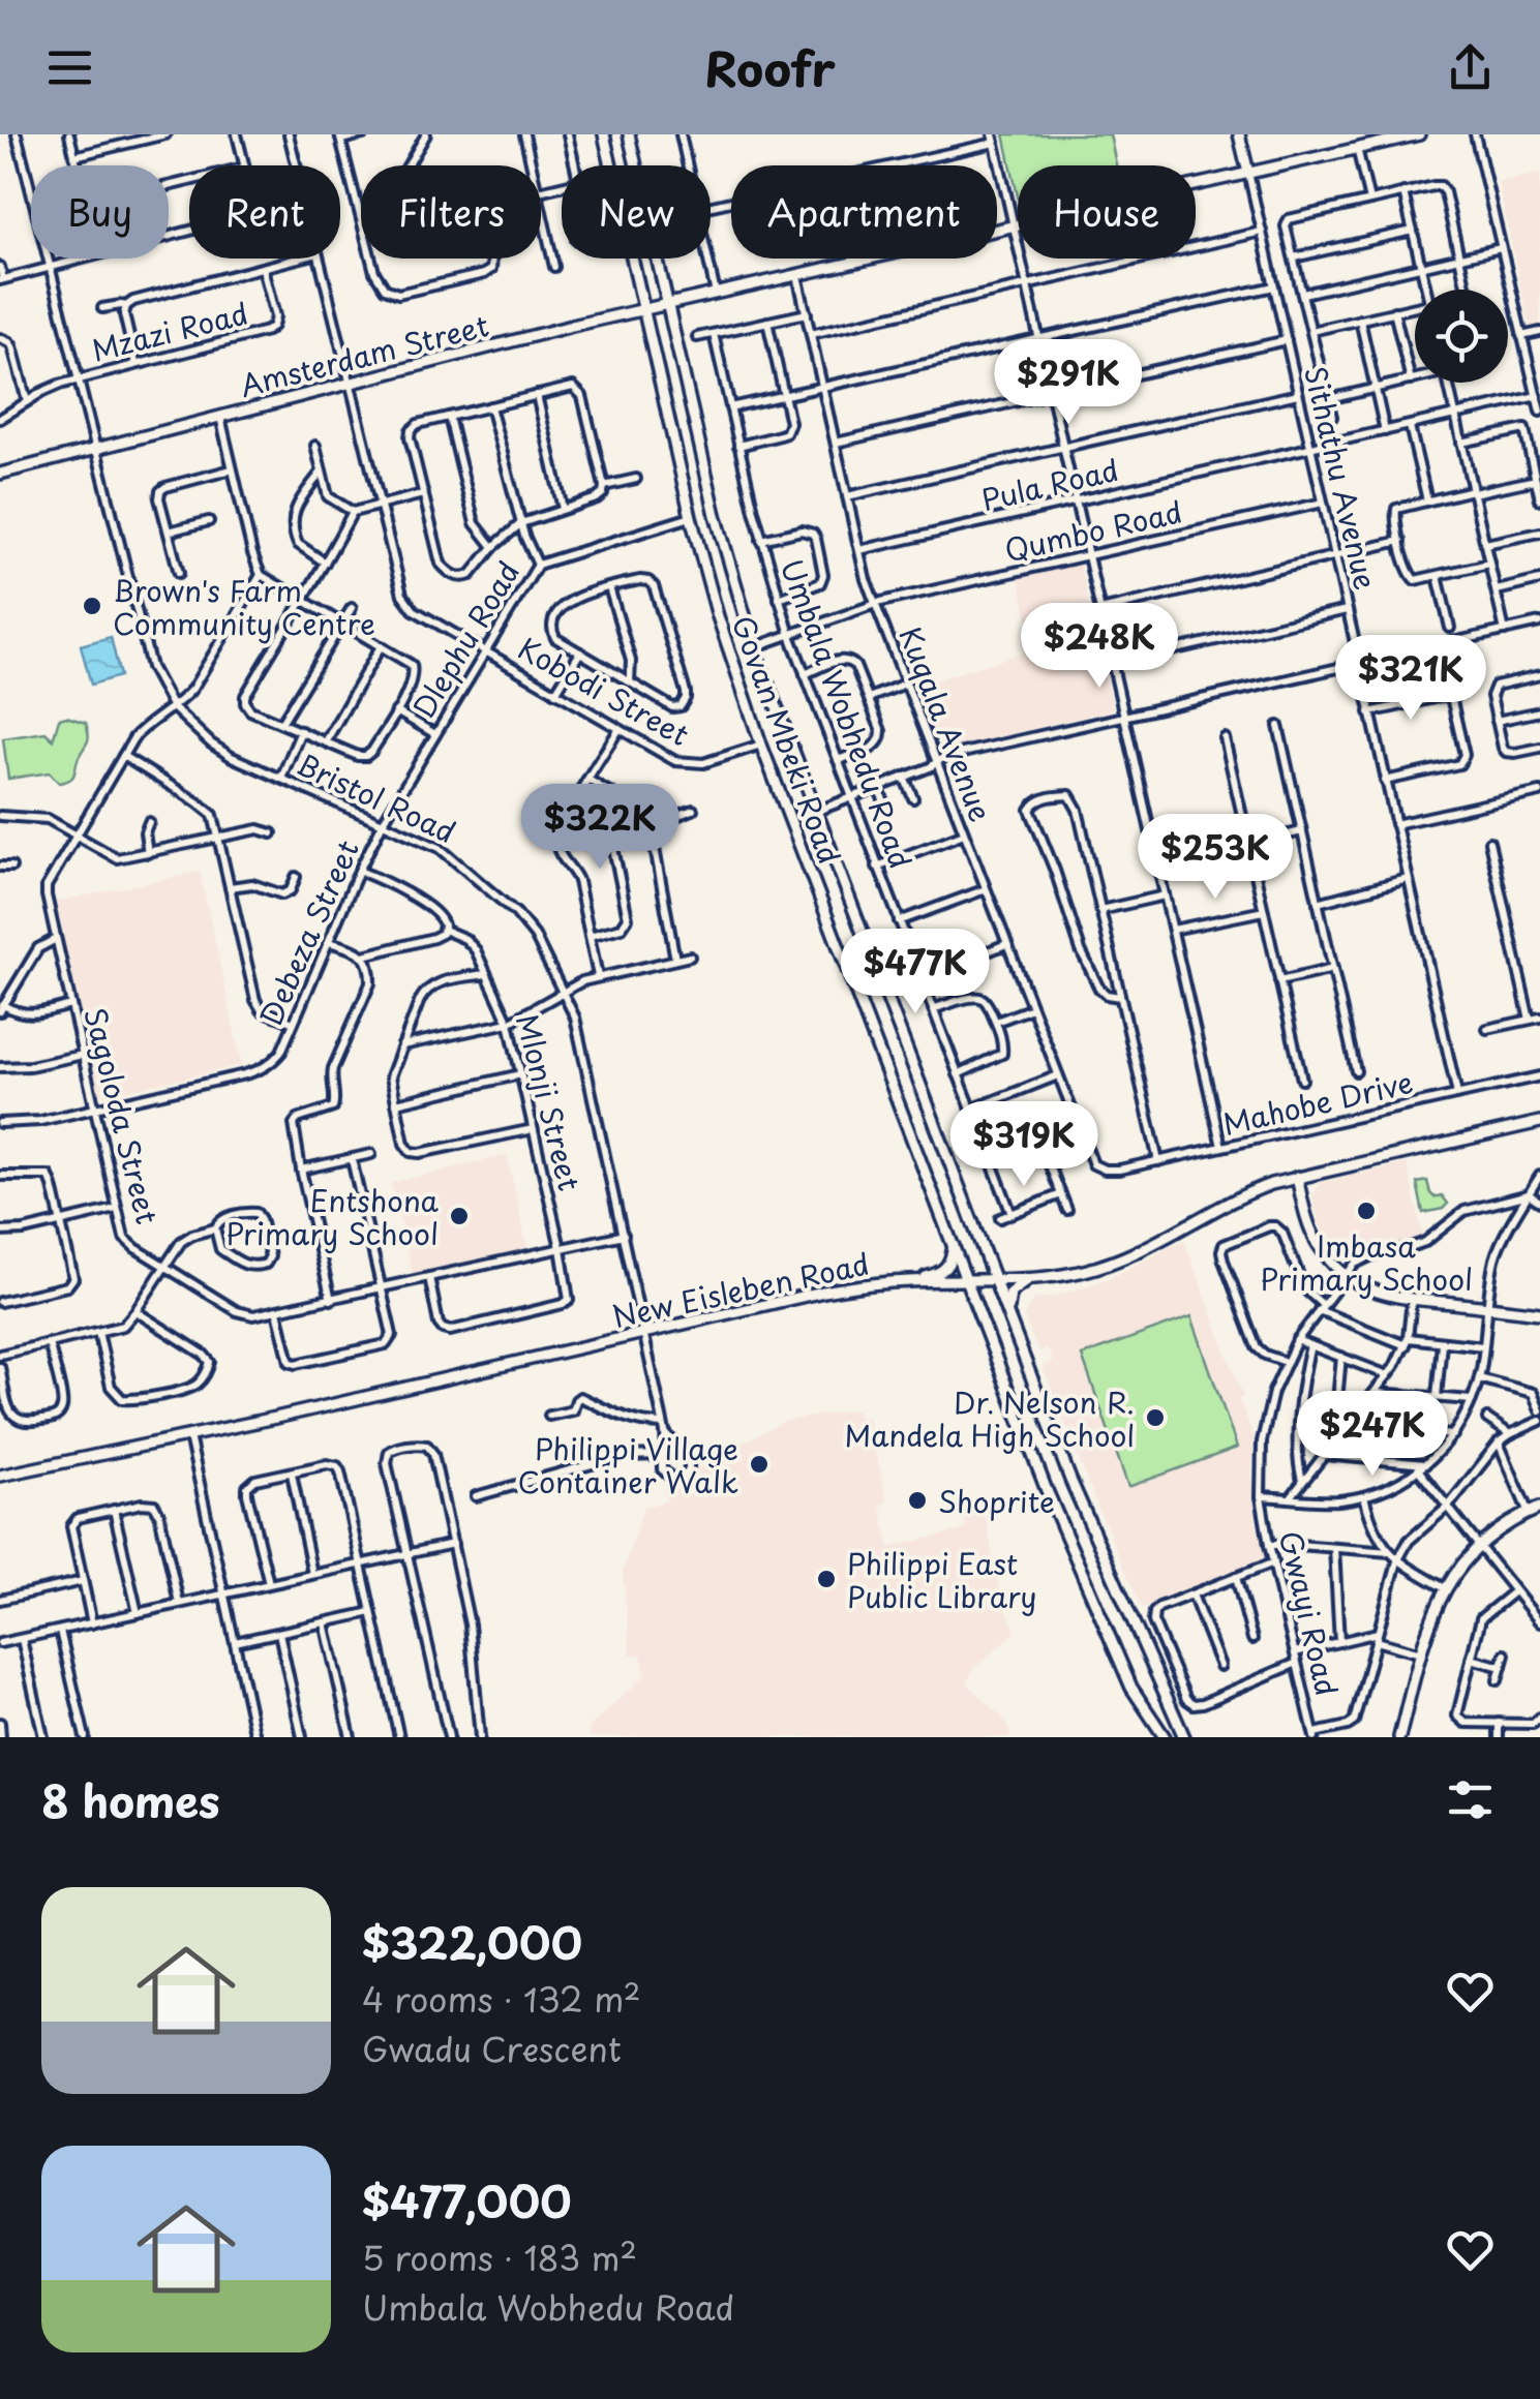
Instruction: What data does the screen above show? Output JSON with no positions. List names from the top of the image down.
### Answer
{
  "streets": {
    "main road": ["Amsterdam Street", "Govan Mbeki Road", "New Eisleben Road"],
    "street": [
      "Mzazi Road",
      "Sithathu Avenue",
      "Pula Road",
      "Qumbo Road",
      "Dlephu Road",
      "Kobodi Street",
      "Umbala Wobhedu Road",
      "Kuqala Avenue",
      "Bristol Road",
      "Debeza Street",
      "Mlonji Street",
      "Mahobe Drive",
      "Sagoloda Street",
      "Gwayi Road"
    ]
  },
  "crossings": [
    ["Mzazi Road", "Bristol Road"],
    ["Amsterdam Street", "Sithathu Avenue"],
    ["Amsterdam Street", "Kobodi Street"],
    ["Amsterdam Street", "Kuqala Avenue"],
    ["Amsterdam Street", "Govan Mbeki Road"],
    ["Amsterdam Street", "Bristol Road"],
    ["Sithathu Avenue", "Pula Road"],
    ["Sithathu Avenue", "Qumbo Road"],
    ["Sithathu Avenue", "Mahobe Drive"],
    ["Pula Road", "Kuqala Avenue"],
    ["Qumbo Road", "Umbala Wobhedu Road"],
    ["Qumbo Road", "Kuqala Avenue"],
    ["Qumbo Road", "Govan Mbeki Road"],
    ["Dlephu Road", "Kobodi Street"],
    ["Dlephu Road", "Govan Mbeki Road"],
    ["Dlephu Road", "Bristol Road"],
    ["Dlephu Road", "Debeza Street"],
    ["Kobodi Street", "Govan Mbeki Road"],
    ["Kuqala Avenue", "Mahobe Drive"],
    ["Govan Mbeki Road", "New Eisleben Road"],
    ["Bristol Road", "Debeza Street"],
    ["Bristol Road", "Sagoloda Street"],
    ["Bristol Road", "New Eisleben Road"],
    ["Debeza Street", "Mlonji Street"],
    ["Debeza Street", "Sagoloda Street"],
    ["Mlonji Street", "Sagoloda Street"]
  ],
  "places": [
    "Brown's Farm Community Centre",
    "Imbasa Primary School",
    "Entshona Primary School",
    "Dr. Nelson R. Mandela High School",
    "Philippi Village Container Walk",
    "Shoprite",
    "Philippi East Public Library"
  ],
  "page": {
    "header": "Roofr",
    "chip": [
      "Buy",
      "Rent",
      "Filters",
      "New",
      "Apartment",
      "House"
    ],
    "price": [
      "$291K",
      "$248K",
      "$321K",
      "$322K",
      "$253K",
      "$477K",
      "$319K",
      "$247K"
    ],
    "heading": "8 homes",
    "list": [
      {
        "name": "$322,000",
        "note": "4 rooms · 132 m² · Gwadu Crescent"
      },
      {
        "name": "$477,000",
        "note": "5 rooms · 183 m² · Umbala Wobhedu Road"
      }
    ]
  }
}
